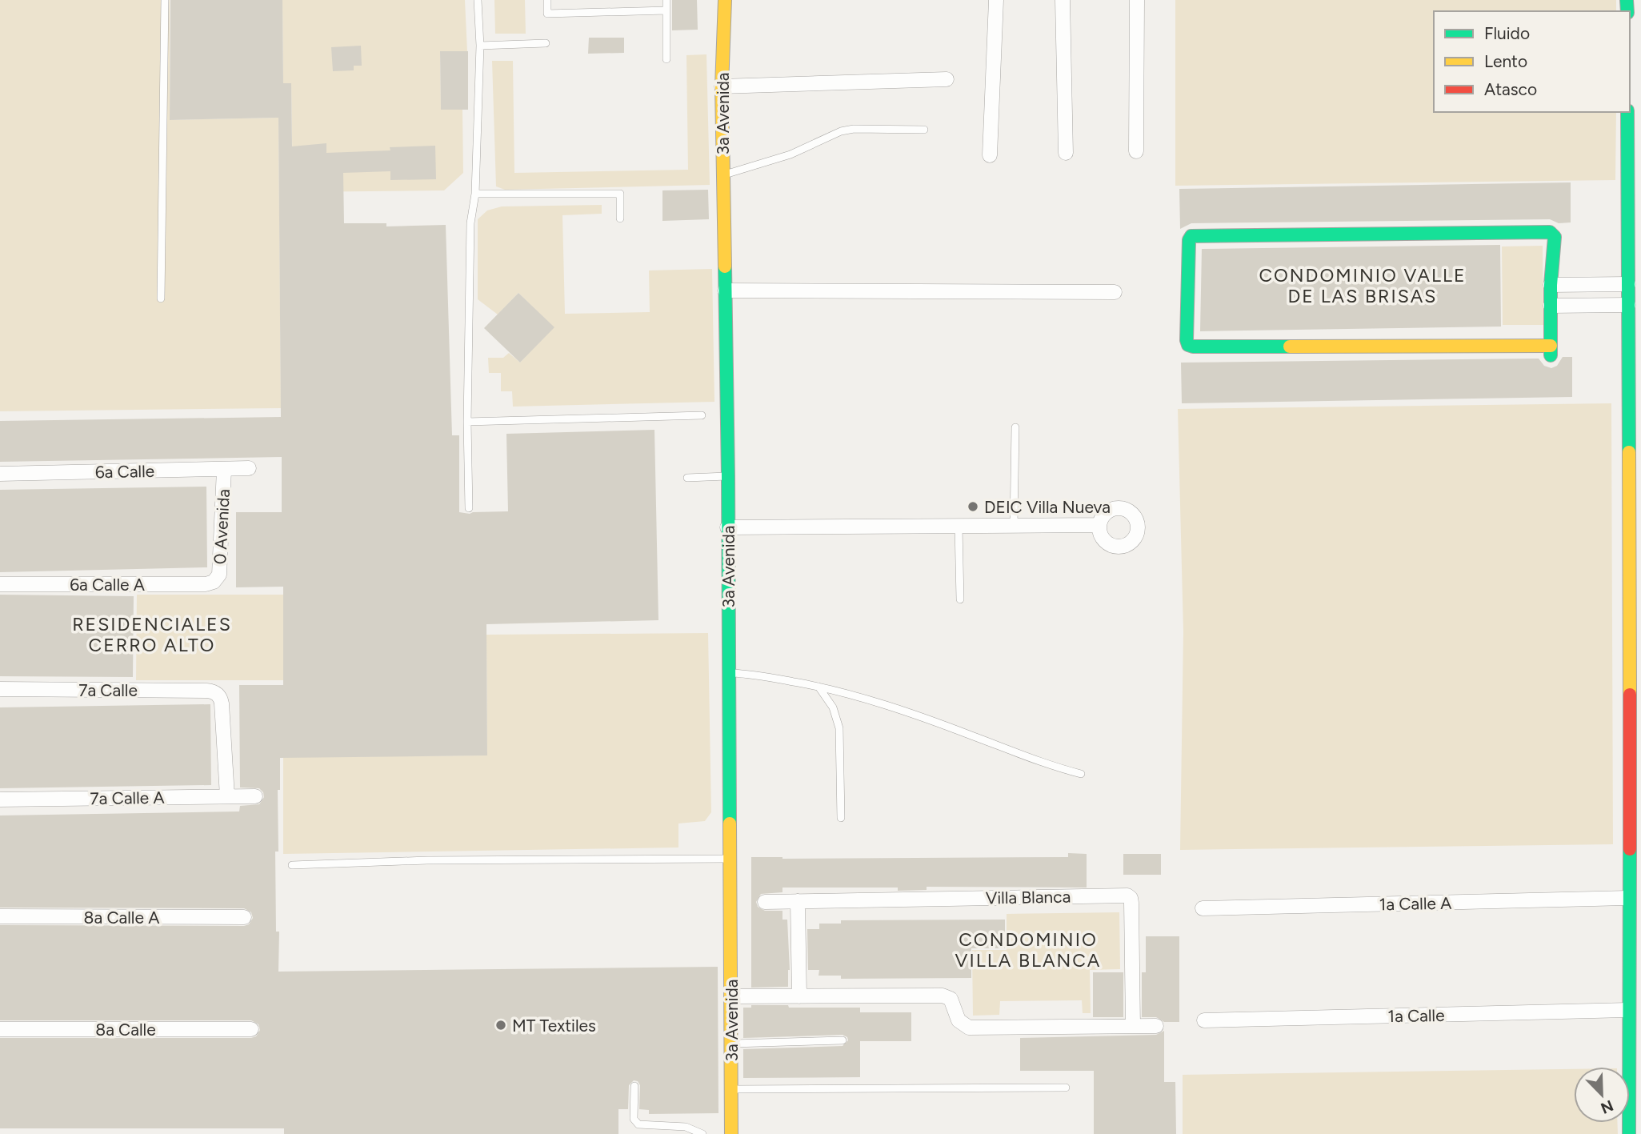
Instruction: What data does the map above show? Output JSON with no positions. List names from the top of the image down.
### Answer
{
  "streets": {
    "street": [
      "3a Avenida",
      "6a Calle",
      "0 Avenida",
      "6a Calle A",
      "7a Calle",
      "7a Calle A",
      "Villa Blanca",
      "1a Calle A",
      "8a Calle A",
      "1a Calle",
      "8a Calle"
    ]
  },
  "crossings": [
    ["6a Calle", "0 Avenida"],
    ["0 Avenida", "6a Calle A"],
    ["7a Calle", "7a Calle A"]
  ],
  "districts": ["CONDOMINIO VALLE DE LAS BRISAS", "RESIDENCIALES CERRO ALTO", "CONDOMINIO VILLA BLANCA"],
  "places": ["DEIC Villa Nueva", "MT Textiles"],
  "legend": ["Fluido", "Lento", "Atasco"],
  "north": "bottom right"
}
